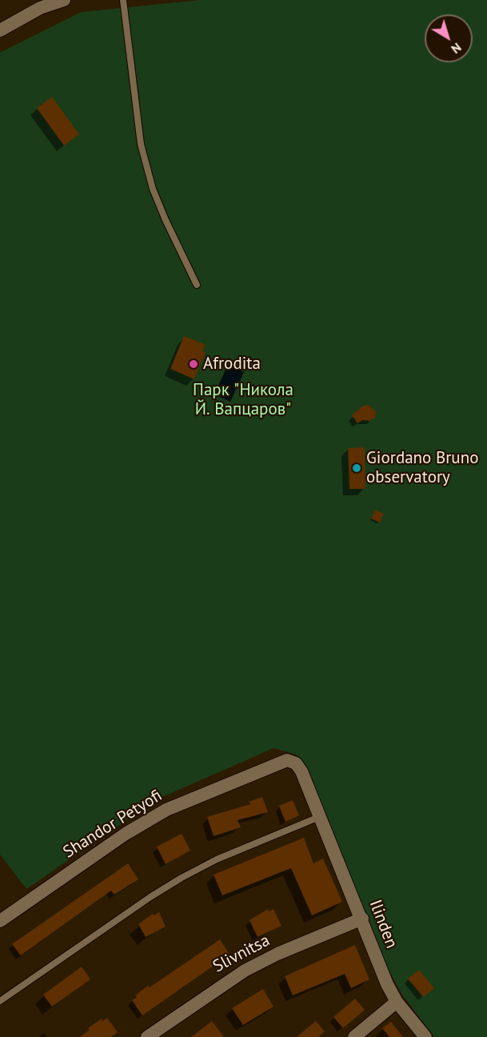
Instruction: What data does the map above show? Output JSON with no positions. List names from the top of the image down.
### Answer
{
  "streets": {
    "street": ["Shandor Petyofi", "Ilinden", "Slivnitsa"]
  },
  "crossings": [
    ["Shandor Petyofi", "Ilinden"],
    ["Ilinden", "Slivnitsa"]
  ],
  "parks": ["Парк \"Никола Й. Вапцаров\""],
  "places": ["Afrodita", "Giordano Bruno observatory"],
  "north": "bottom right"
}
